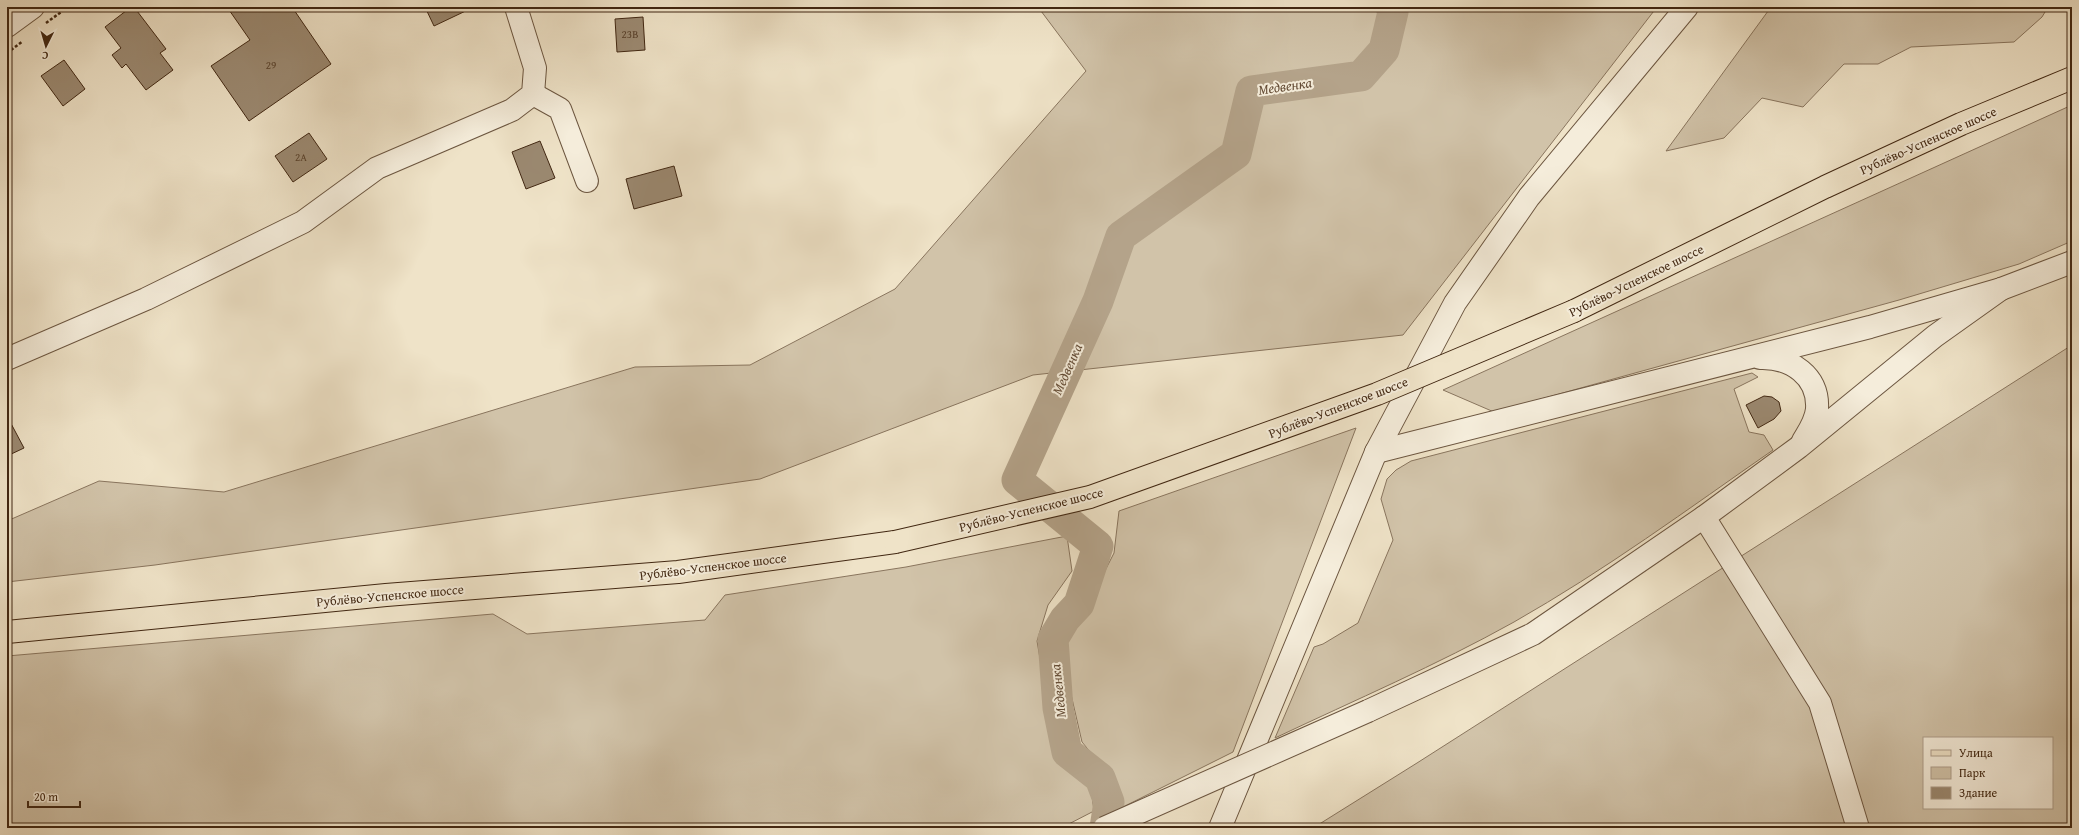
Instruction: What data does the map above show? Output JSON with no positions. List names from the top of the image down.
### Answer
{
  "streets": {
    "main road": ["Рублёво-Успенское шоссе"]
  },
  "water": ["Медвенка"],
  "house_numbers": ["23В", "29", "2А"],
  "legend": ["Улица", "Парк", "Здание"],
  "scale_bar": "20 m",
  "north": "bottom"
}
